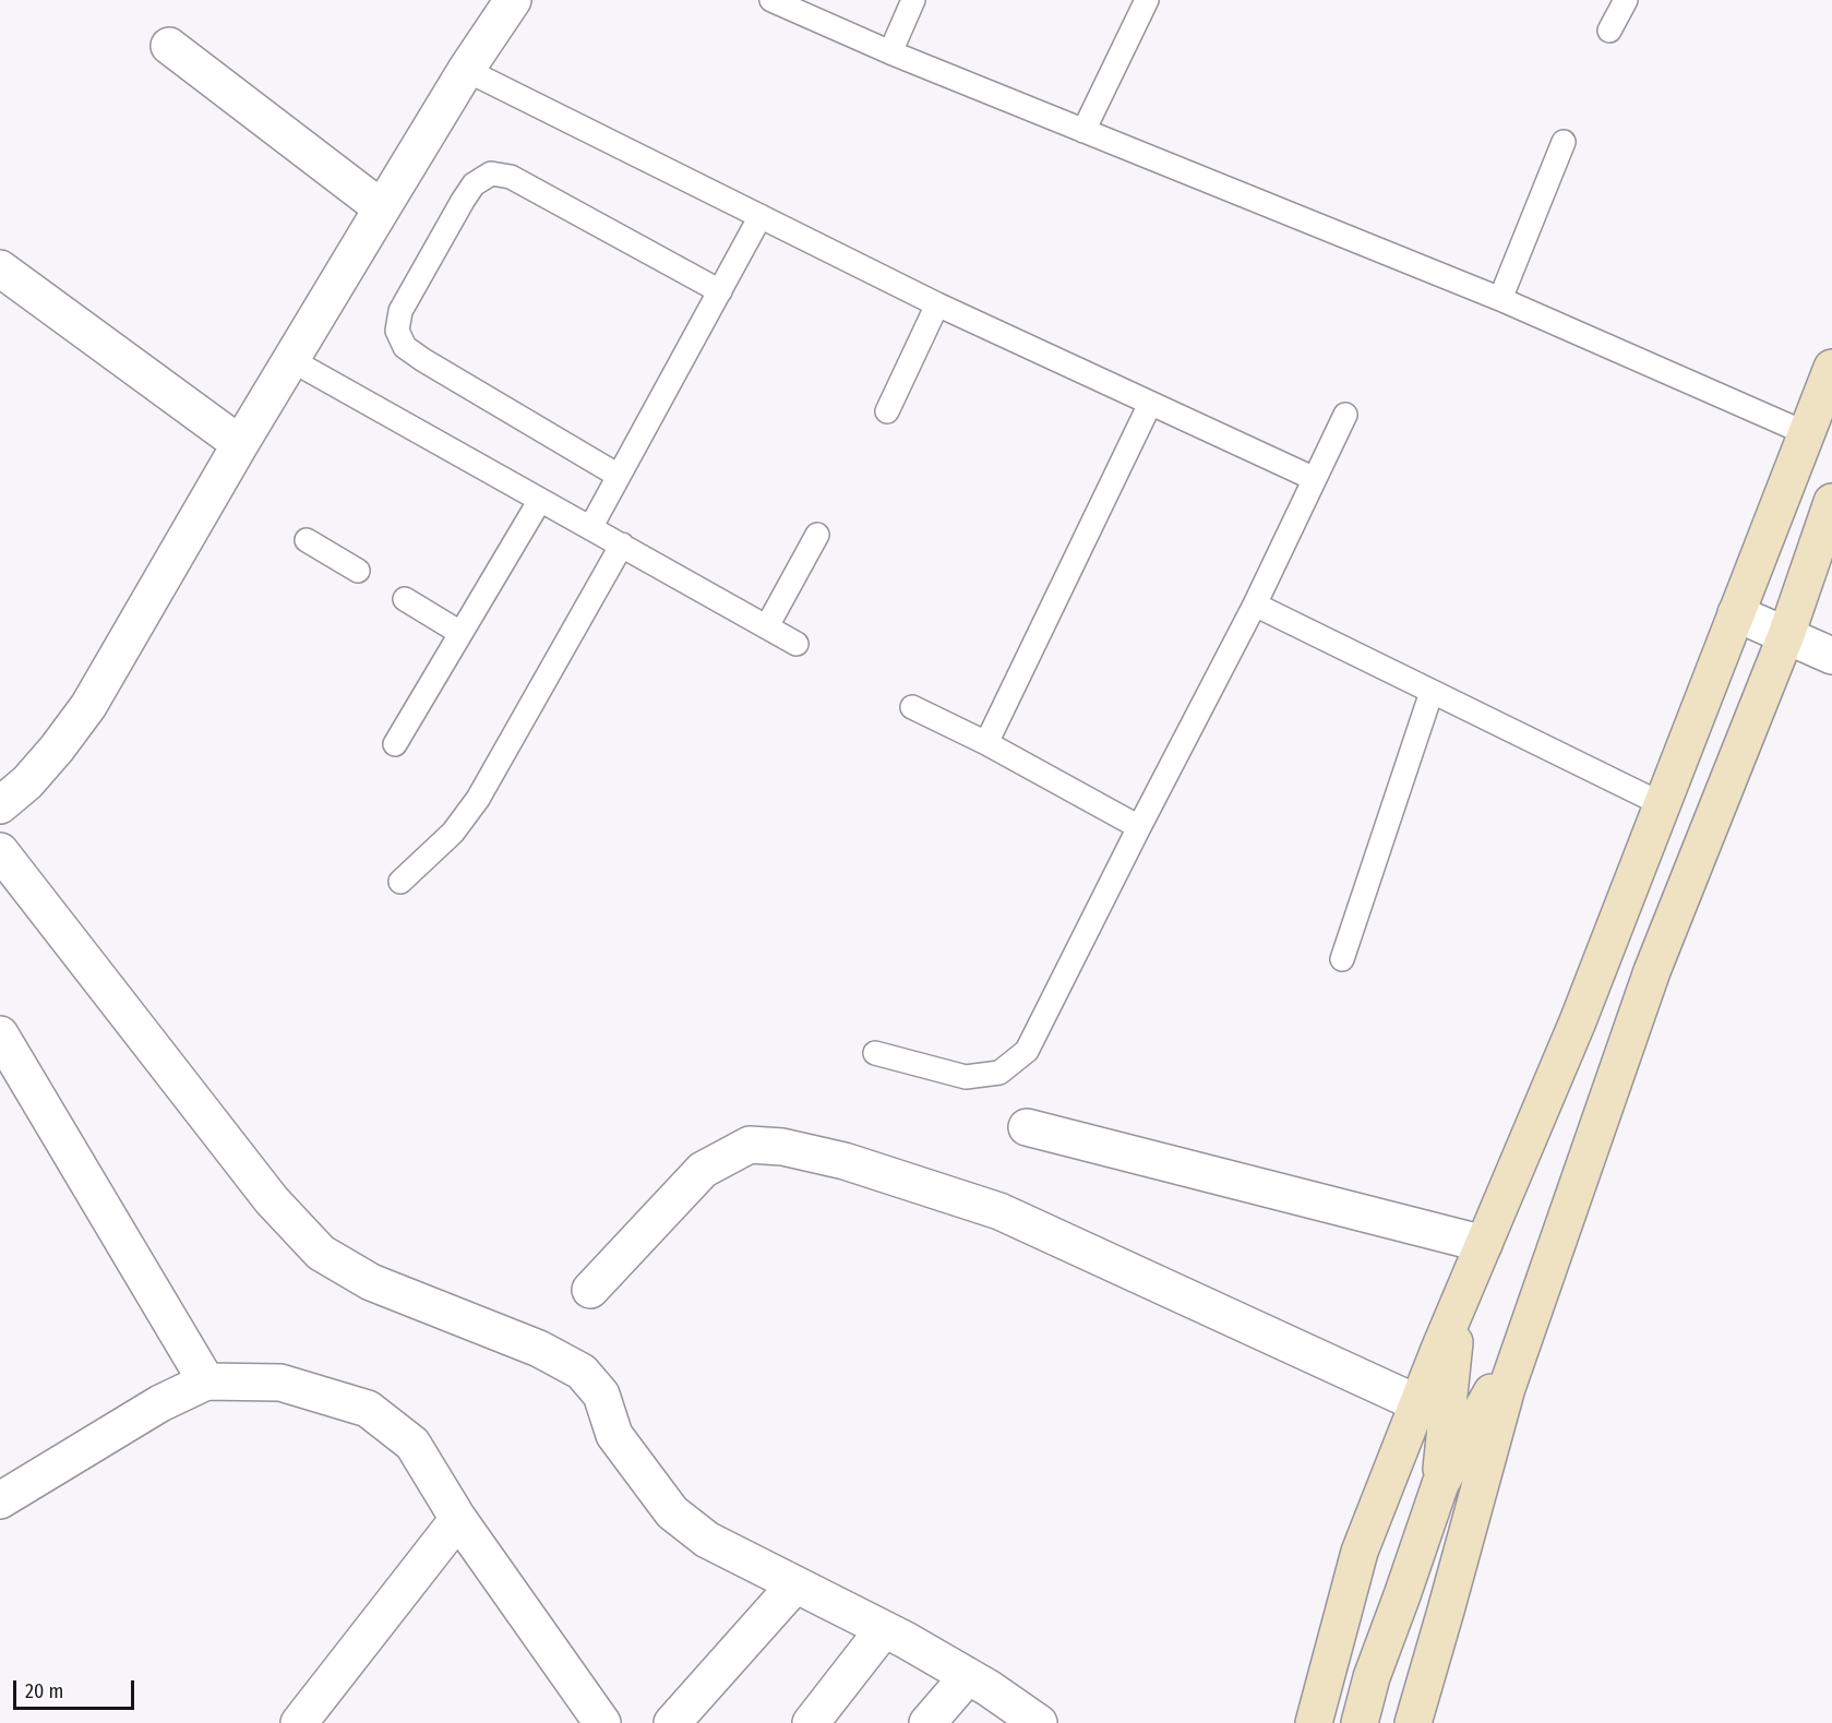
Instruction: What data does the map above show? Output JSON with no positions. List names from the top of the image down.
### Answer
{
  "scale_bar": "20 m"
}
